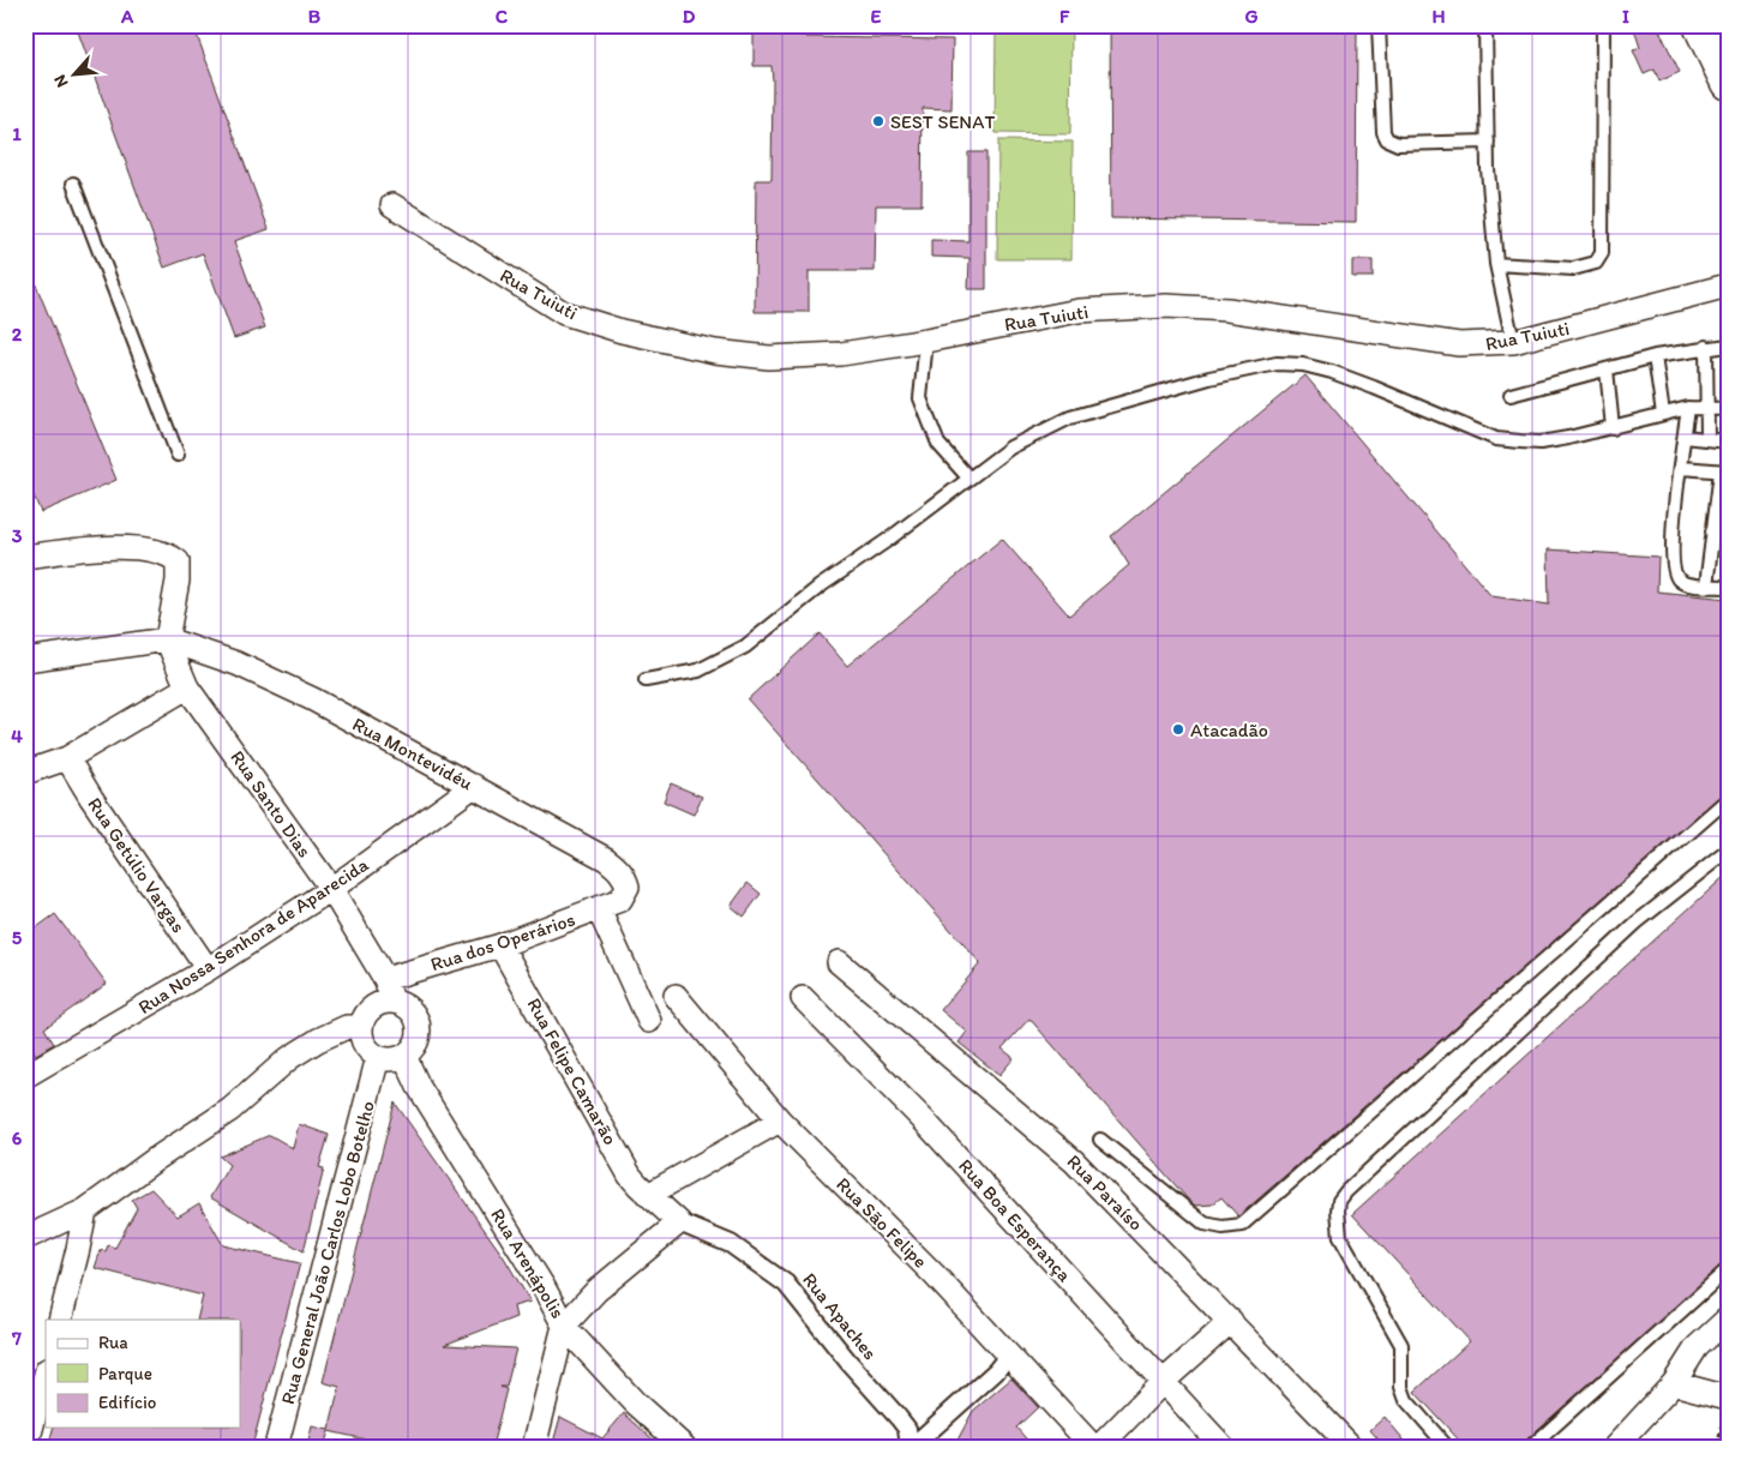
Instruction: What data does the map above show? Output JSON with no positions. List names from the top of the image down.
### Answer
{
  "streets": {
    "street": [
      "Rua Tuiuti",
      "Rua Montevidéu",
      "Rua Santo Dias",
      "Rua Getúlio Vargas",
      "Rua Nossa Senhora de Aparecida",
      "Rua dos Operários",
      "Rua Felipe Camarão",
      "Rua Paraíso",
      "Rua Boa Esperança",
      "Rua São Felipe",
      "Rua General João Carlos Lobo Botelho",
      "Rua Arenápolis",
      "Rua Apaches"
    ]
  },
  "crossings": [
    ["Rua Montevidéu", "Rua Santo Dias"],
    ["Rua Montevidéu", "Rua Nossa Senhora de Aparecida"],
    ["Rua Montevidéu", "Rua dos Operários"],
    ["Rua Santo Dias", "Rua Nossa Senhora de Aparecida"],
    ["Rua Santo Dias", "Rua dos Operários"],
    ["Rua Santo Dias", "Rua General João Carlos Lobo Botelho"],
    ["Rua Santo Dias", "Rua Arenápolis"],
    ["Rua Getúlio Vargas", "Rua Nossa Senhora de Aparecida"],
    ["Rua dos Operários", "Rua Felipe Camarão"],
    ["Rua Felipe Camarão", "Rua Apaches"],
    ["Rua General João Carlos Lobo Botelho", "Rua Arenápolis"]
  ],
  "places": ["SEST SENAT", "Atacadão"],
  "legend": ["Rua", "Parque", "Edifício"],
  "north": "bottom left",
  "grid": {
    "columns": [
      "A",
      "B",
      "C",
      "D",
      "E",
      "F",
      "G",
      "H",
      "I"
    ],
    "rows": [
      "1",
      "2",
      "3",
      "4",
      "5",
      "6",
      "7"
    ]
  }
}
